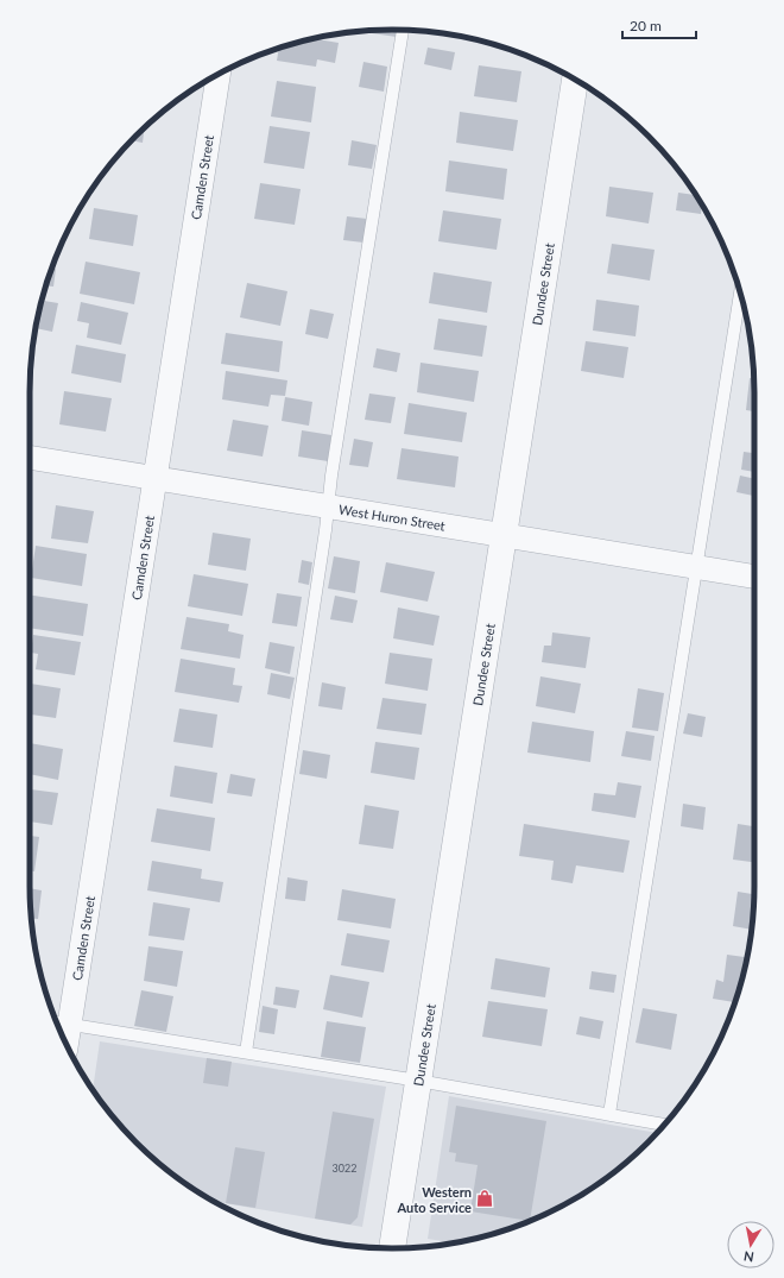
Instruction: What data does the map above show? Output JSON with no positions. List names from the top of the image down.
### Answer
{
  "streets": {
    "street": ["Camden Street", "Dundee Street", "West Huron Street"]
  },
  "crossings": [
    ["Camden Street", "West Huron Street"],
    ["Dundee Street", "West Huron Street"]
  ],
  "places": {
    "shop": ["Western Auto Service"]
  },
  "house_numbers": ["3022"],
  "scale_bar": "20 m",
  "north": "bottom"
}
